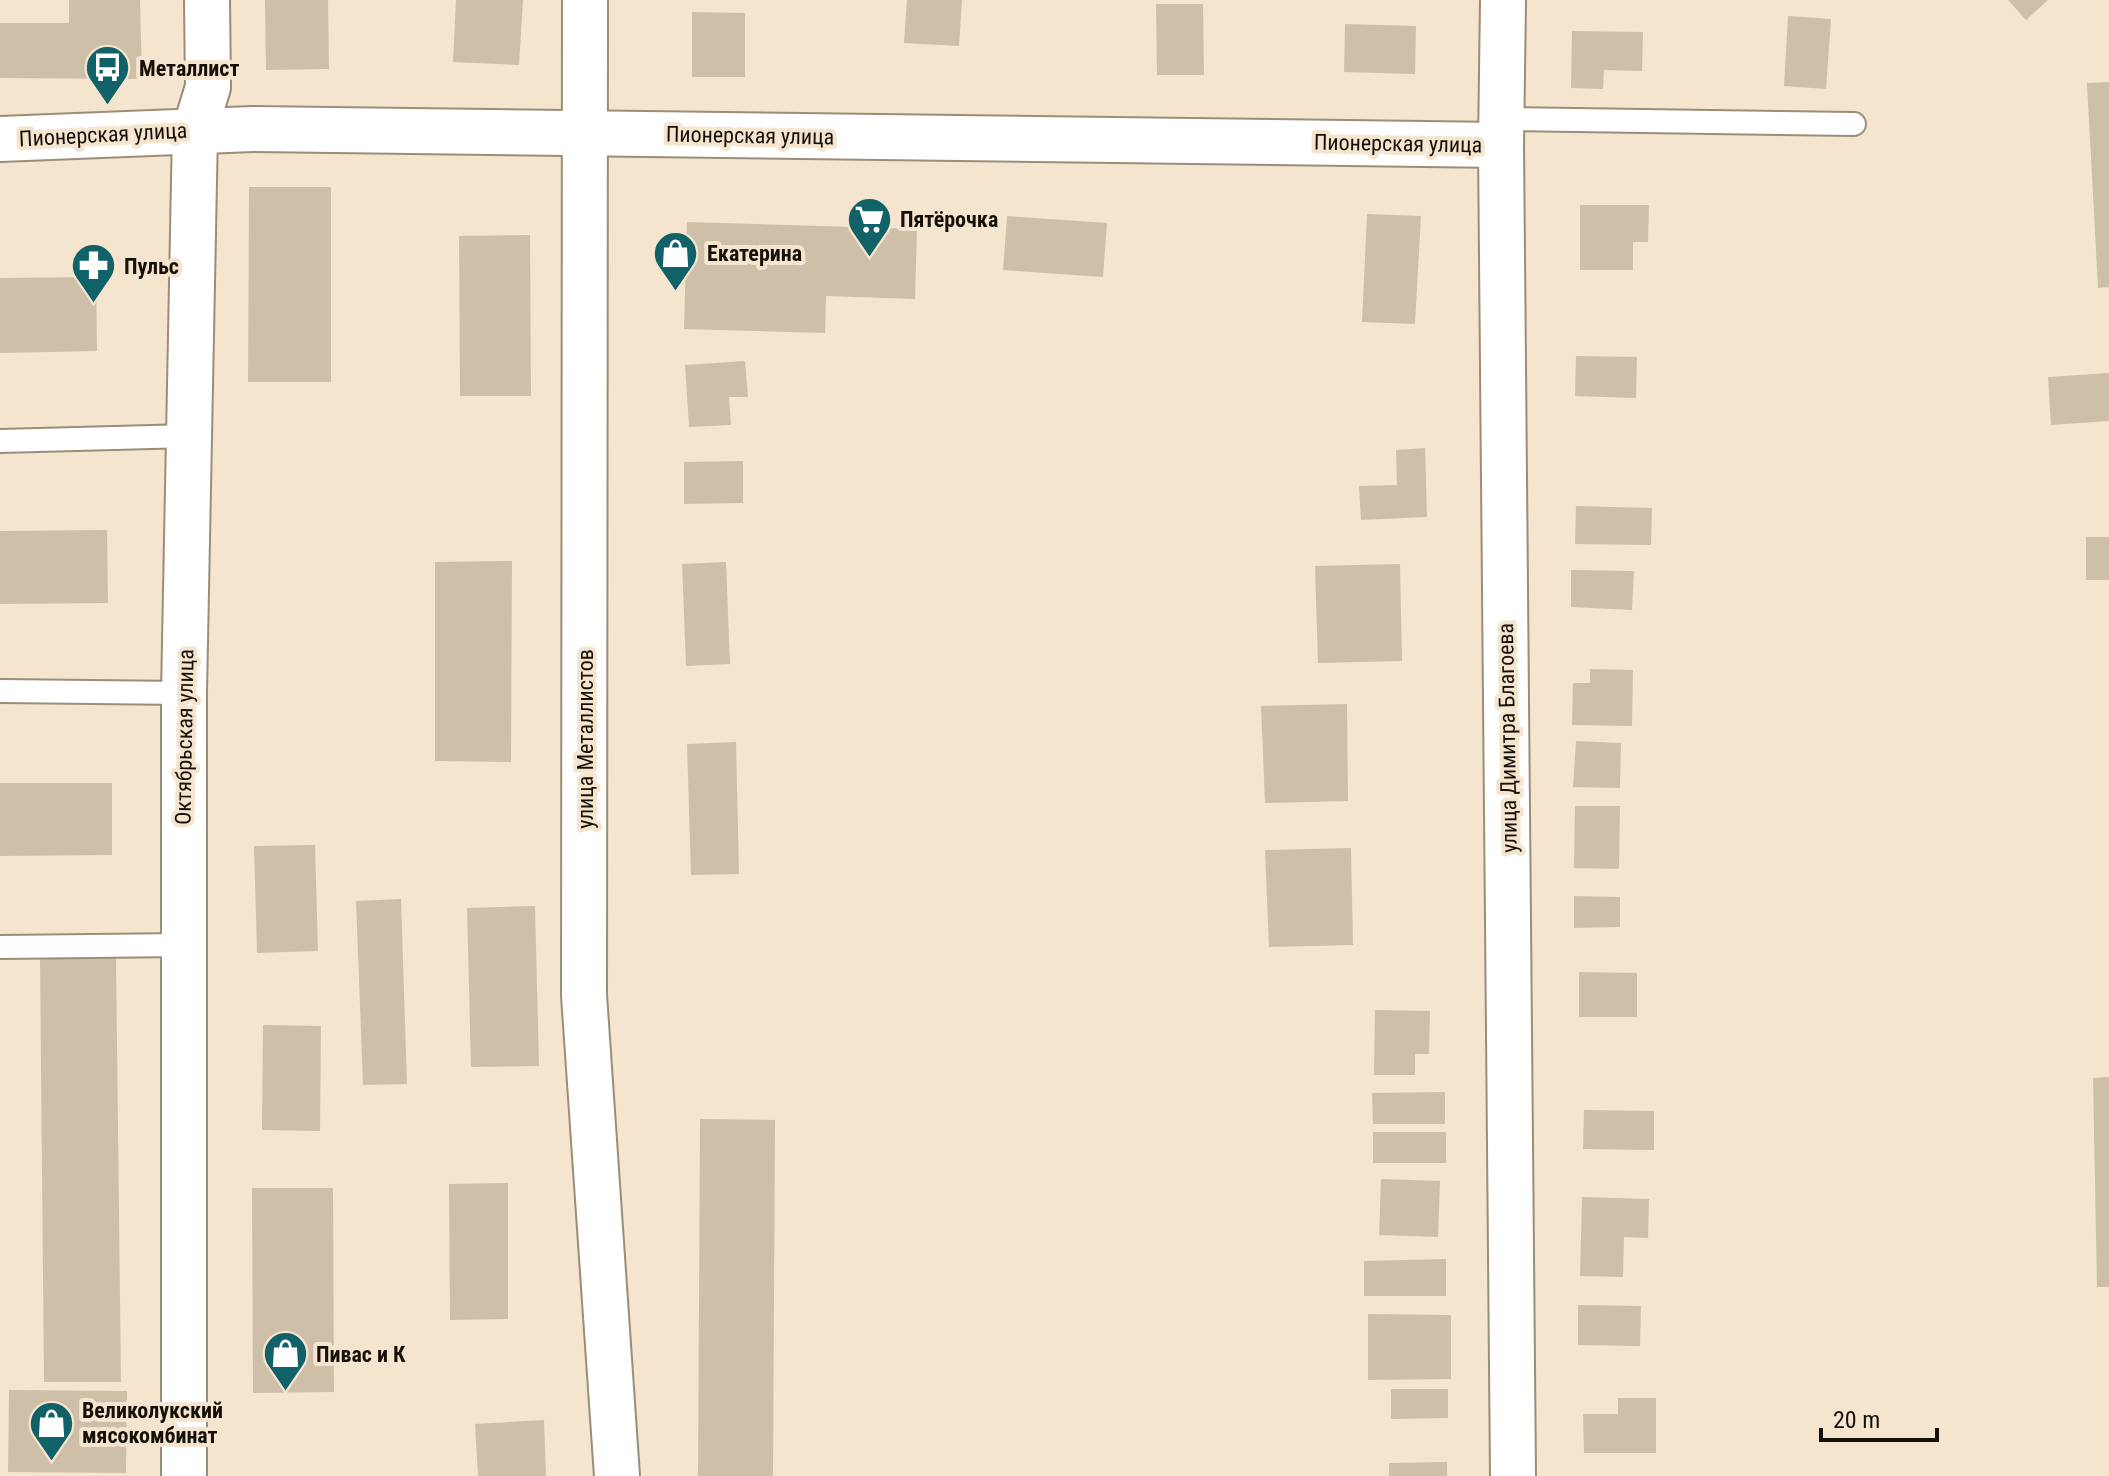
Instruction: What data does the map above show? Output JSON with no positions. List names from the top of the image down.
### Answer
{
  "streets": {
    "main road": [
      "Пионерская улица",
      "Октябрьская улица",
      "улица Димитра Благоева",
      "улица Металлистов"
    ]
  },
  "crossings": [
    ["Пионерская улица", "Октябрьская улица"],
    ["Пионерская улица", "улица Димитра Благоева"],
    ["Пионерская улица", "улица Металлистов"]
  ],
  "places": {
    "bus stop": ["Металлист"],
    "supermarket": ["Пятёрочка"],
    "shop": ["Екатерина", "Пивас и К", "Великолукский мясокомбинат"],
    "pharmacy": ["Пульс"]
  },
  "scale_bar": "20 m"
}
